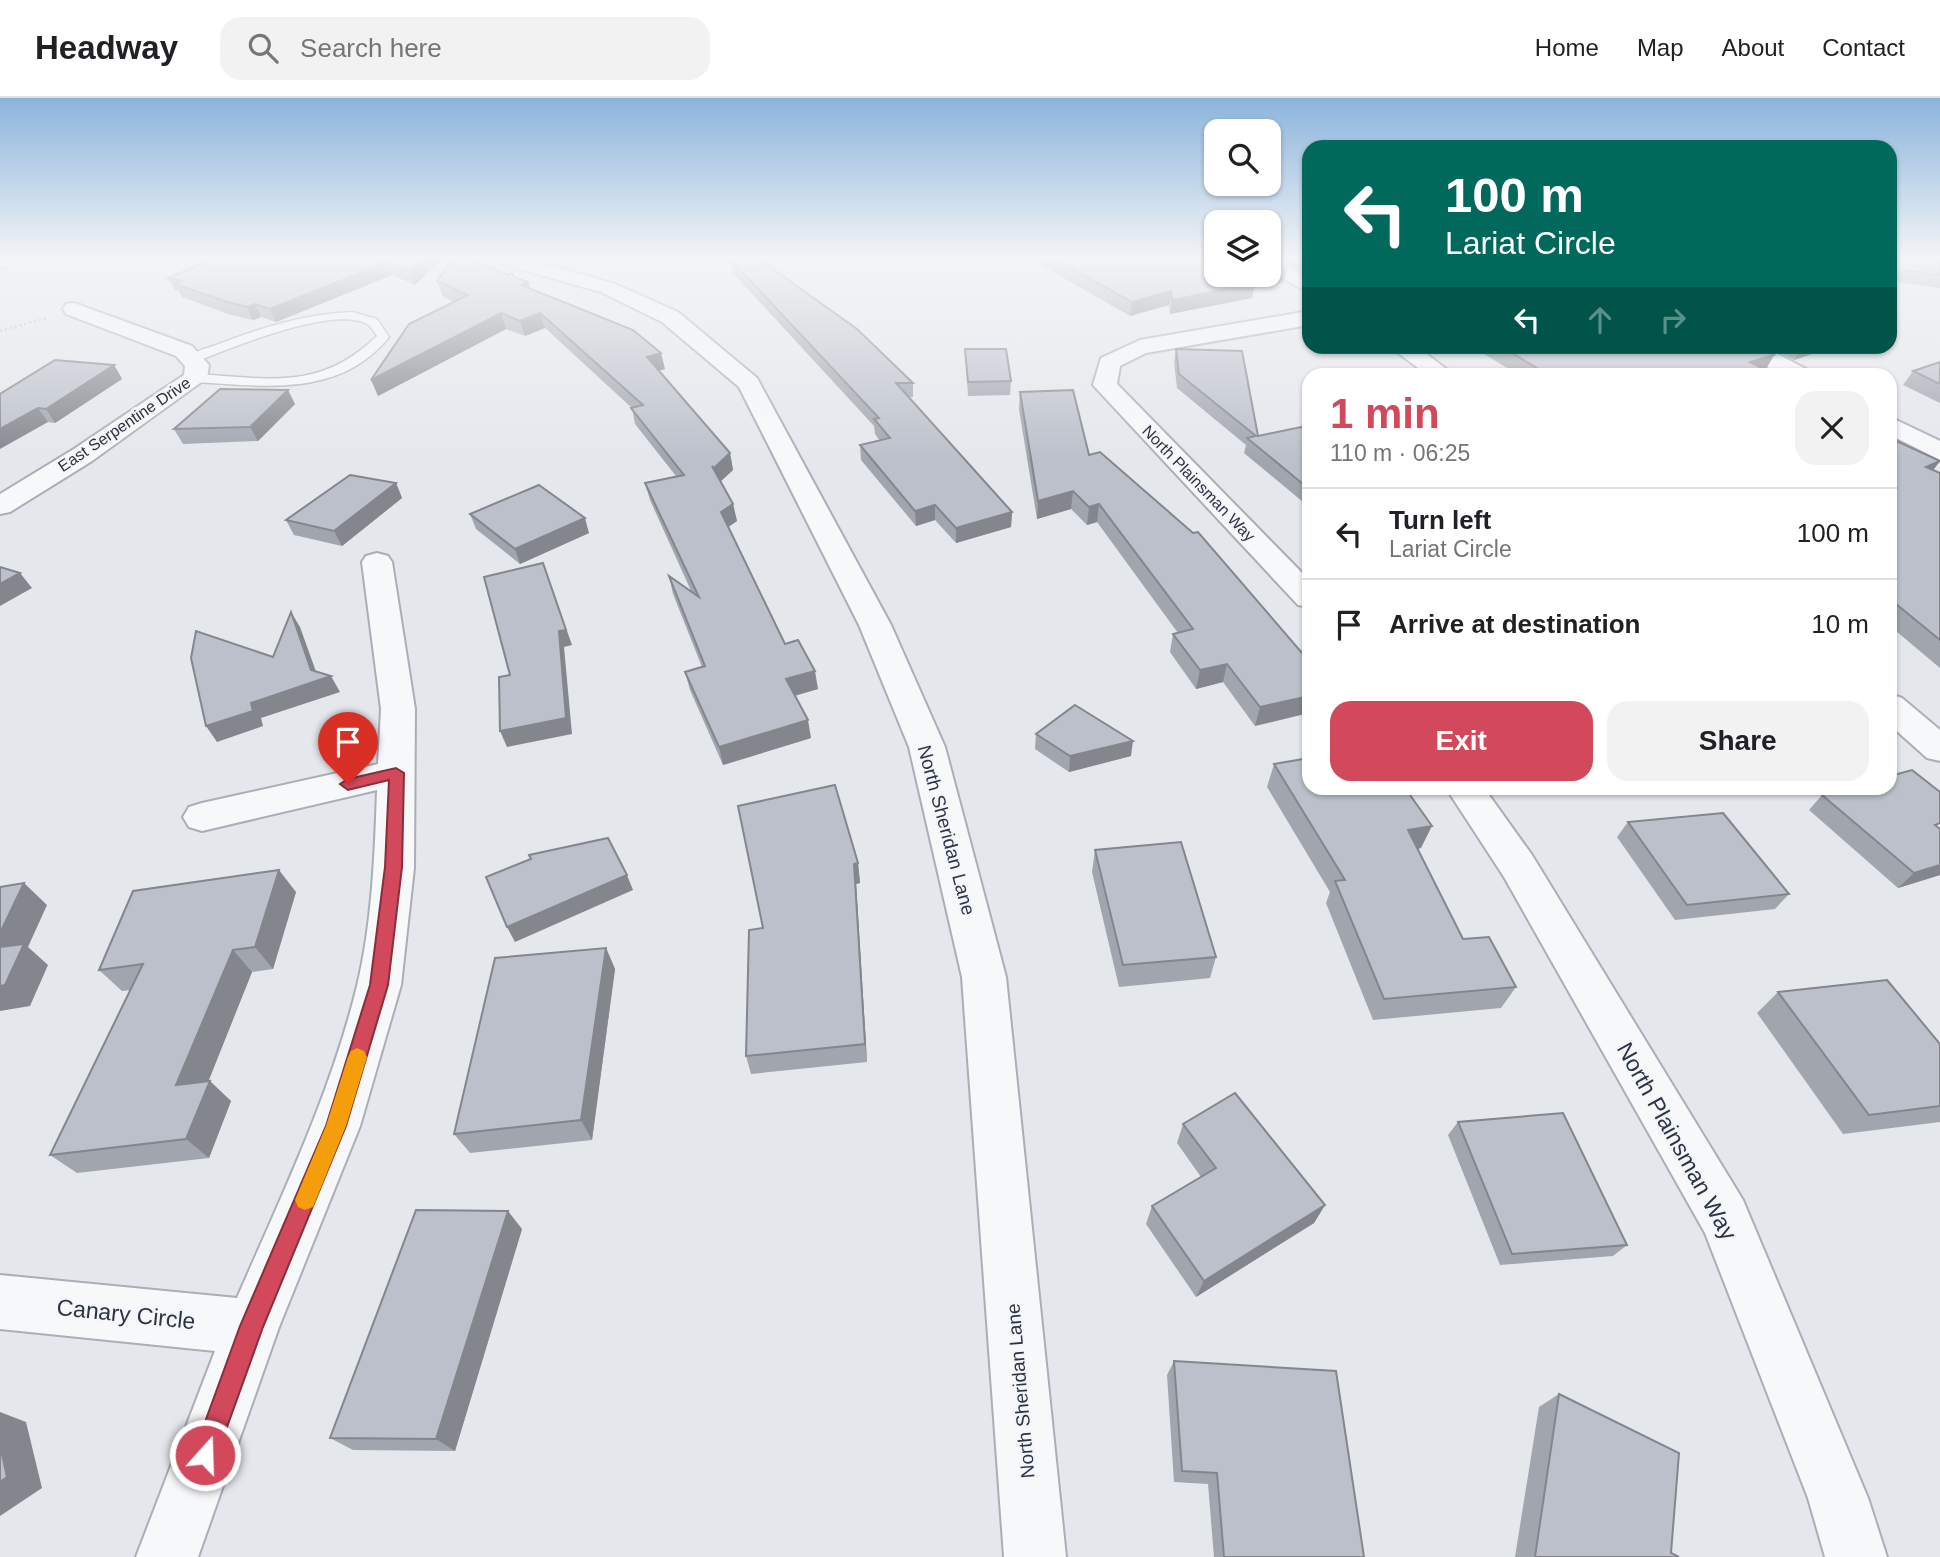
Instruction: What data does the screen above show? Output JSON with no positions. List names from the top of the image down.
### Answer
{
  "streets": {
    "street": [
      "East Serpentine Drive",
      "North Plainsman Way",
      "North Sheridan Lane",
      "Canary Circle"
    ]
  },
  "page": {
    "header": "Headway",
    "search": "Search here",
    "nav": [
      "Home",
      "Map",
      "About",
      "Contact"
    ],
    "turn": ["100 m", "Lariat Circle"],
    "heading": ["1 min", "110 m · 06:25"],
    "list": [
      {
        "name": "Turn left",
        "note": "Lariat Circle",
        "value": "100 m"
      },
      {
        "name": "Arrive at destination",
        "value": "10 m"
      }
    ],
    "buttons": ["Exit", "Share"]
  }
}
